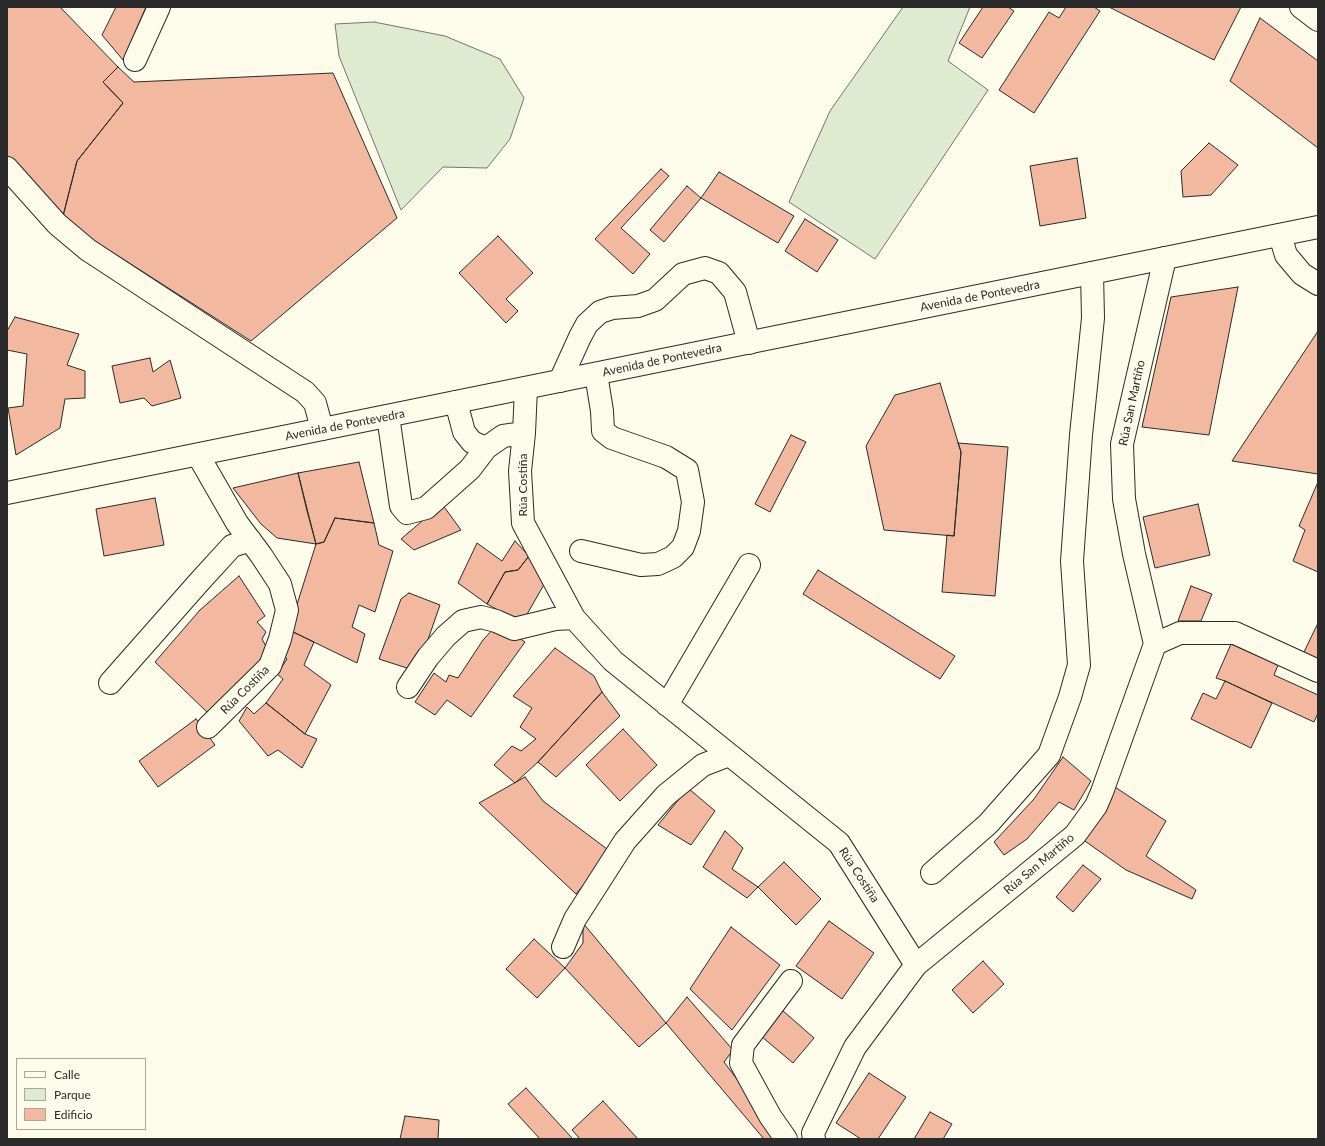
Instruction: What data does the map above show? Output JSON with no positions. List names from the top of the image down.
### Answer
{
  "streets": {
    "street": ["Avenida de Pontevedra", "Rúa San Martiño", "Rúa Costiña"]
  },
  "crossings": [
    ["Avenida de Pontevedra", "Rúa San Martiño"],
    ["Avenida de Pontevedra", "Rúa Costiña"],
    ["Rúa San Martiño", "Rúa Costiña"]
  ],
  "legend": ["Calle", "Parque", "Edificio"]
}
